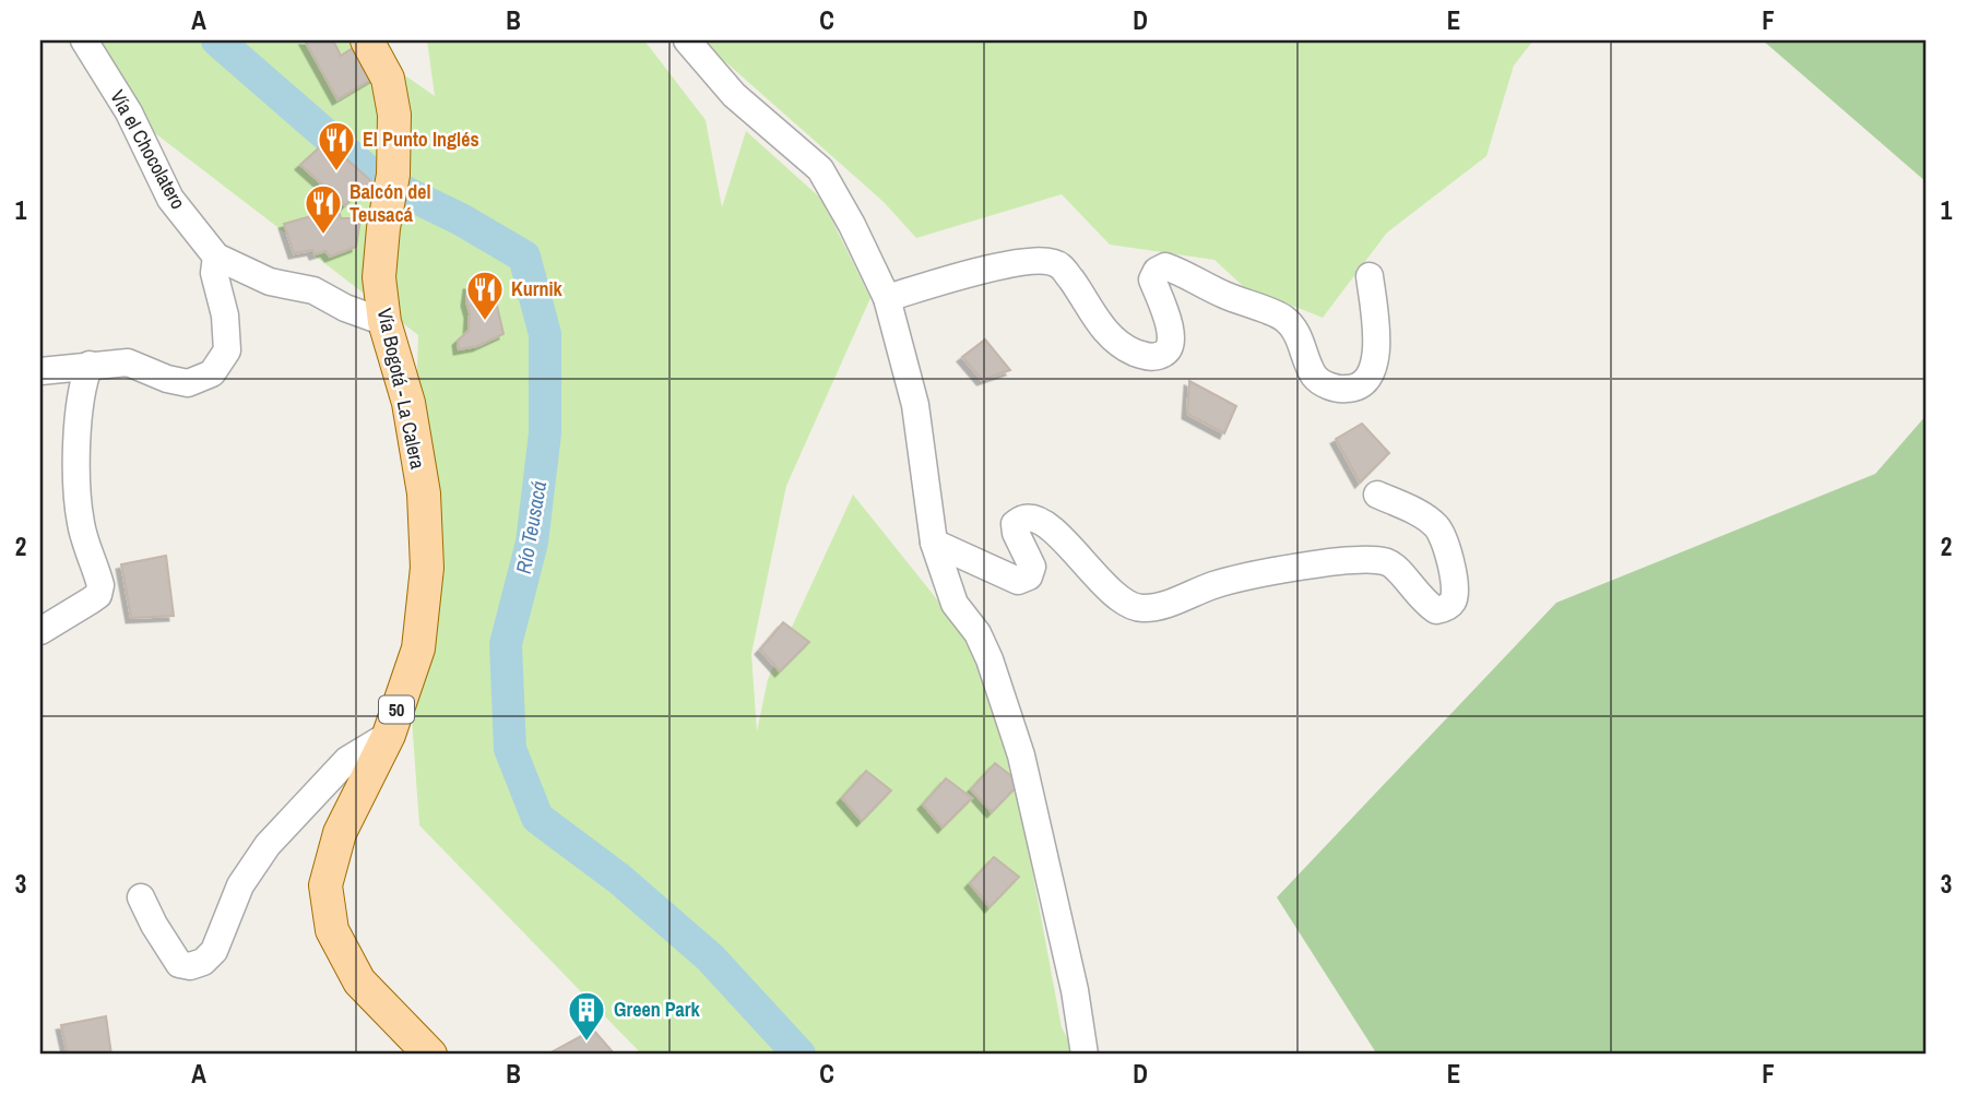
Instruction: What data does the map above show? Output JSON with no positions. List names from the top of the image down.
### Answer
{
  "streets": {
    "main road": ["Vía Bogotá - La Calera", "50"],
    "street": ["Vía el Chocolatero"]
  },
  "crossings": [
    ["Vía el Chocolatero", "Vía Bogotá - La Calera"]
  ],
  "water": ["Río Teusacá"],
  "places": {
    "restaurant": ["El Punto Inglés", "Balcón del Teusacá", "Kurnik"],
    "building": ["Green Park"]
  },
  "grid": {
    "columns": [
      "A",
      "B",
      "C",
      "D",
      "E",
      "F"
    ],
    "rows": ["1", "2", "3"]
  }
}
